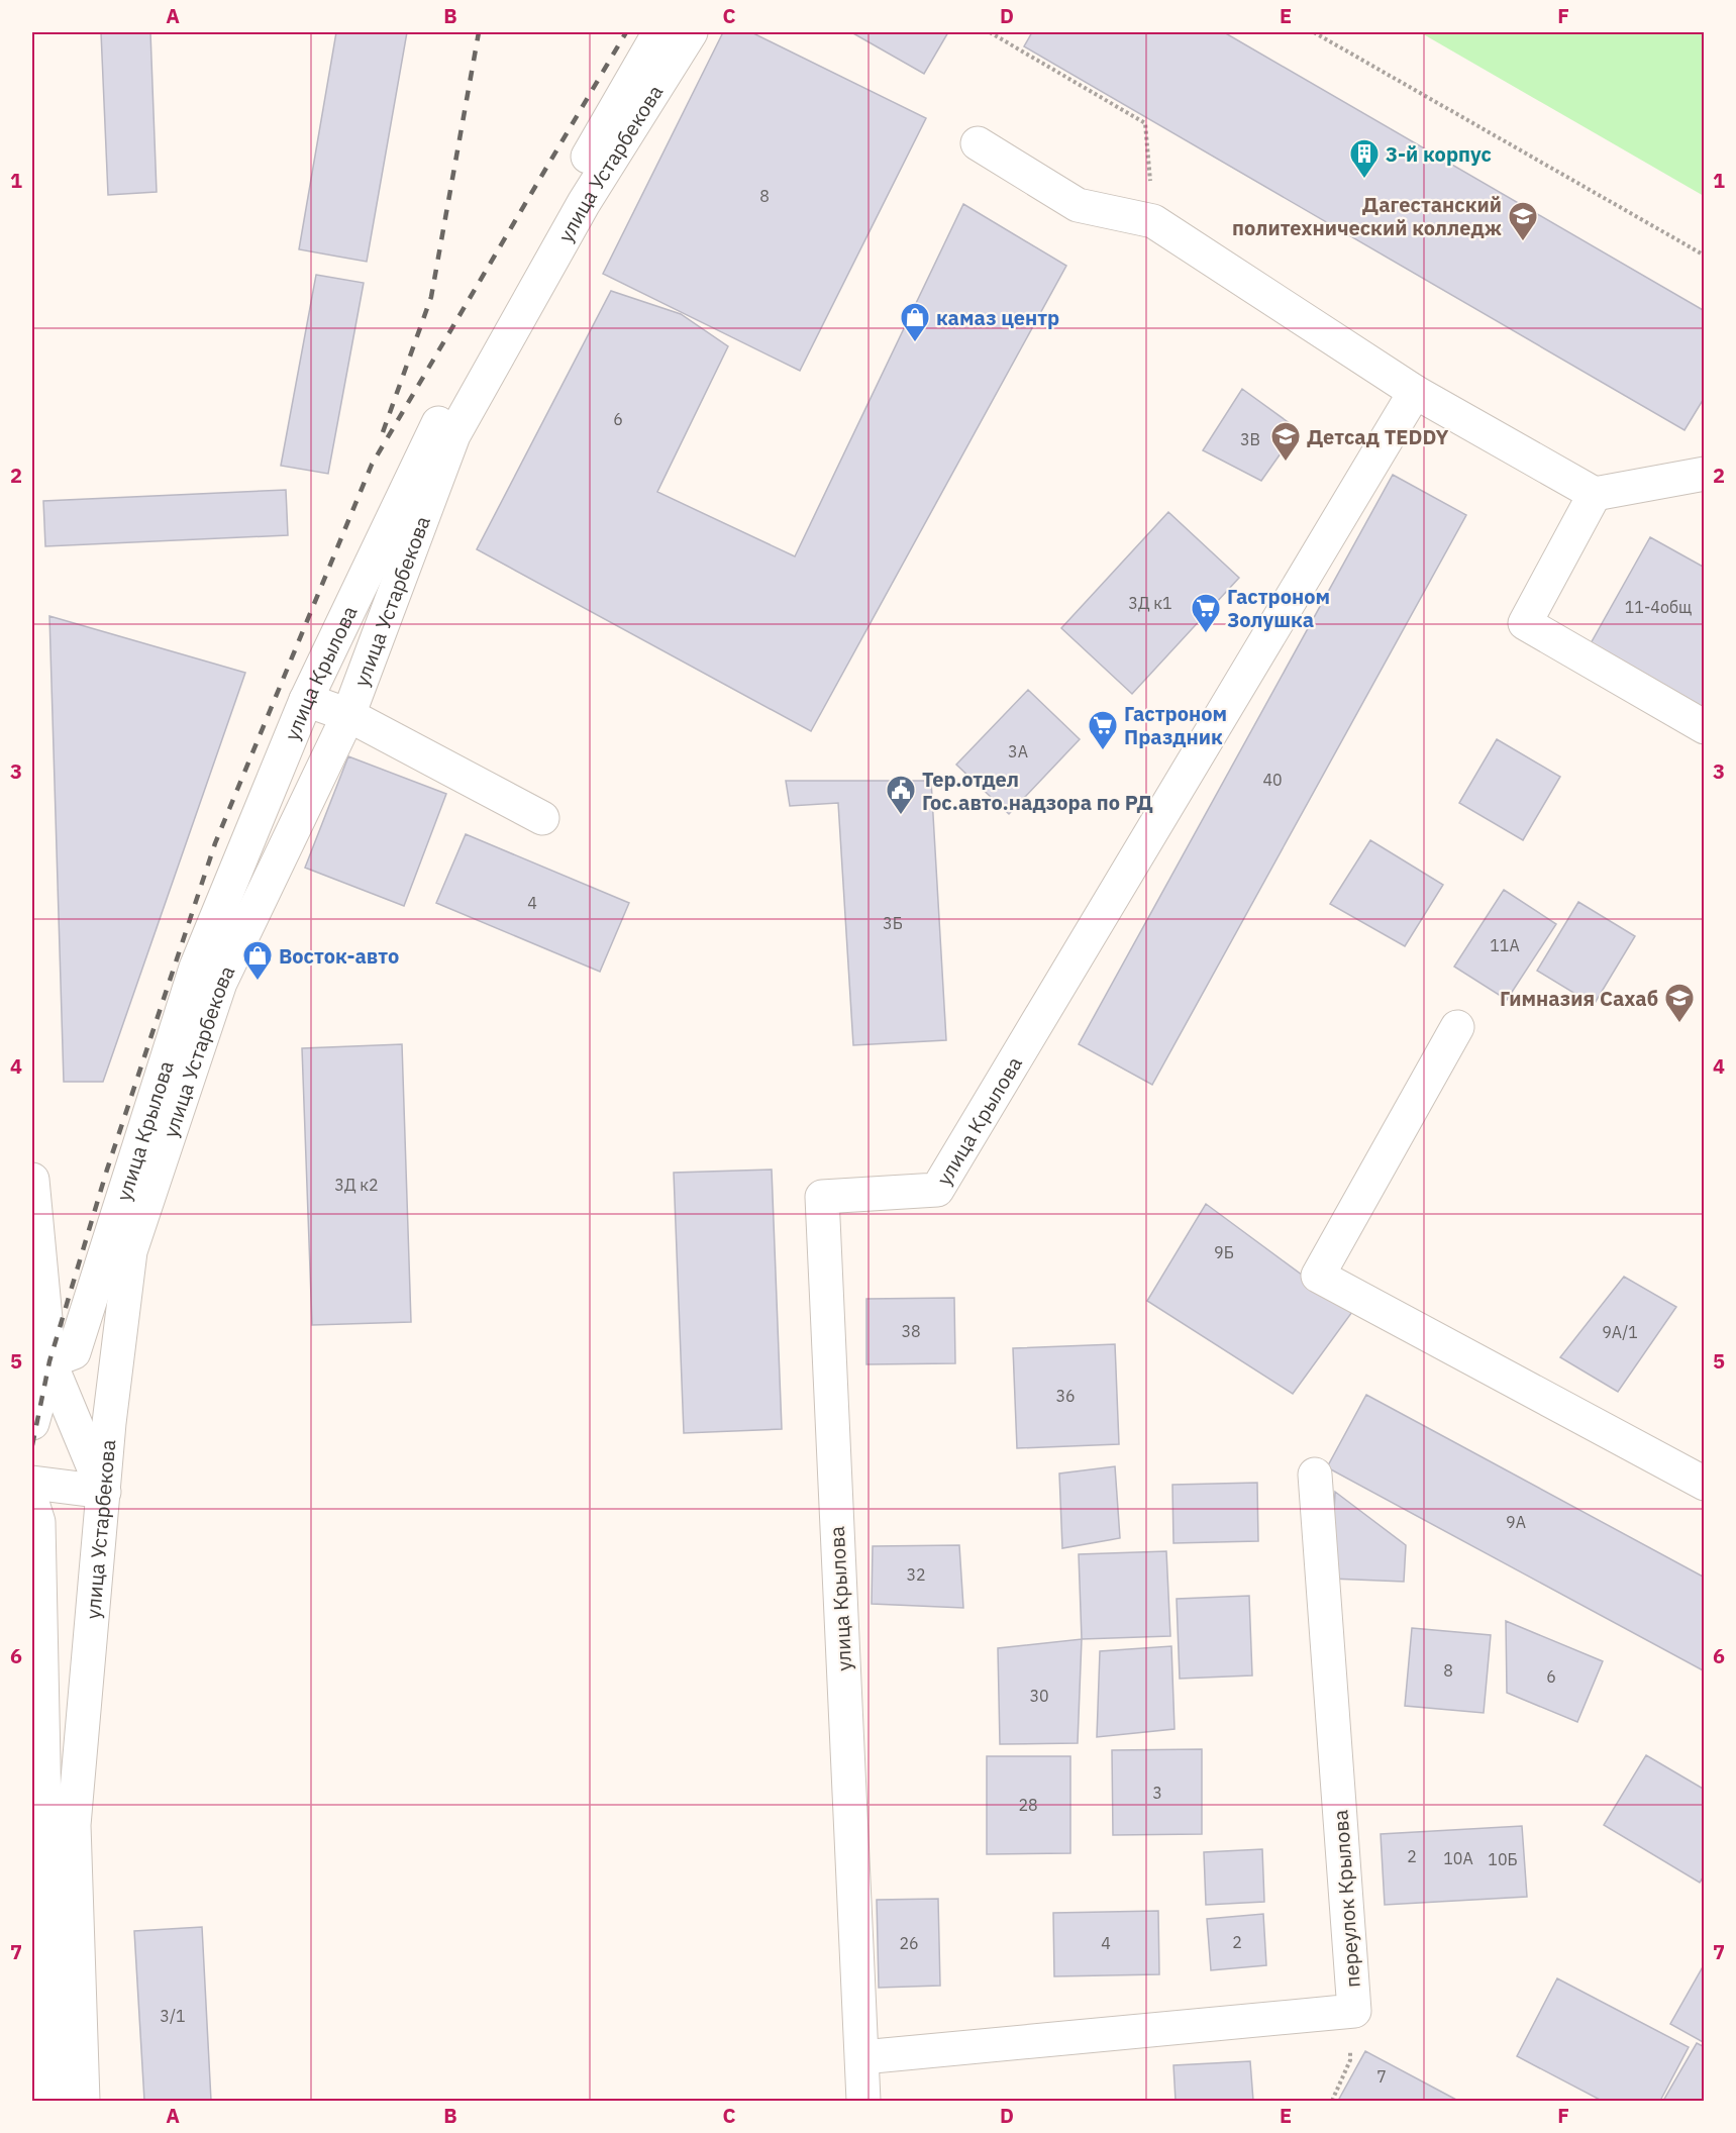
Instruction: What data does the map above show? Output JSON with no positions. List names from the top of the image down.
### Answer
{
  "streets": {
    "main road": ["улица Устарбекова", "улица Крылова", "переулок Крылова"]
  },
  "crossings": [
    ["улица Крылова", "переулок Крылова"]
  ],
  "places": {
    "building": ["3-й корпус"],
    "school or university": ["Дагестанский политехнический колледж", "Детсад TEDDY", "Гимназия Сахаб"],
    "shop": ["камаз центр", "Восток-авто"],
    "supermarket": ["Гастроном Золушка", "Гастроном Праздник"],
    "public building": ["Тер.отдел Гос.авто.надзора по РД"]
  },
  "house_numbers": [
    "8",
    "6",
    "3В",
    "3Д к1",
    "11-4общ",
    "3А",
    "40",
    "4",
    "3Б",
    "11А",
    "3Д к2",
    "9Б",
    "38",
    "9А/1",
    "36",
    "9А",
    "32",
    "8",
    "6",
    "30",
    "3",
    "28",
    "2",
    "10А",
    "10Б",
    "2",
    "26",
    "4",
    "3/1",
    "7"
  ],
  "grid": {
    "columns": [
      "A",
      "B",
      "C",
      "D",
      "E",
      "F"
    ],
    "rows": [
      "1",
      "2",
      "3",
      "4",
      "5",
      "6",
      "7"
    ]
  }
}
